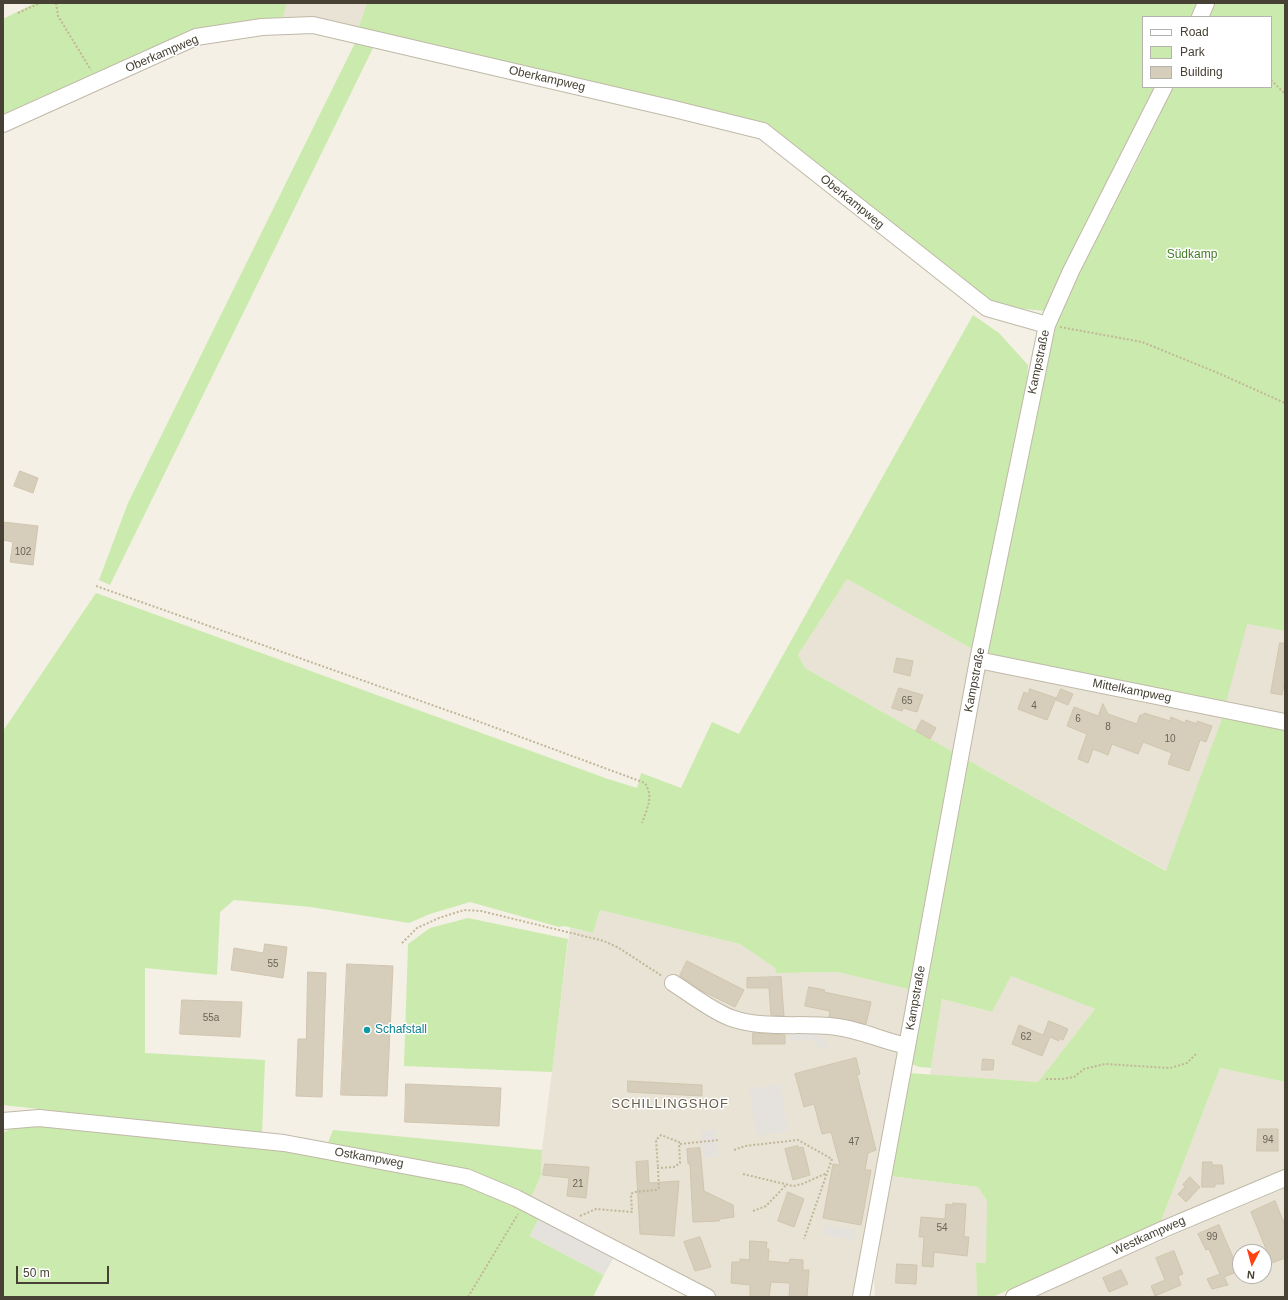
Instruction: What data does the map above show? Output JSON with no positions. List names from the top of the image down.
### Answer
{
  "streets": {
    "street": [
      "Oberkampweg",
      "Kampstraße",
      "Mittelkampweg",
      "Ostkampweg",
      "Westkampweg"
    ]
  },
  "crossings": [
    ["Oberkampweg", "Kampstraße"],
    ["Kampstraße", "Mittelkampweg"]
  ],
  "districts": ["SCHILLINGSHOF"],
  "parks": ["Südkamp"],
  "places": ["Schafstall"],
  "house_numbers": [
    "102",
    "65",
    "4",
    "6",
    "8",
    "10",
    "55",
    "55a",
    "62",
    "94",
    "47",
    "21",
    "54",
    "99"
  ],
  "legend": ["Road", "Park", "Building"],
  "scale_bar": "50 m",
  "north": "bottom"
}
